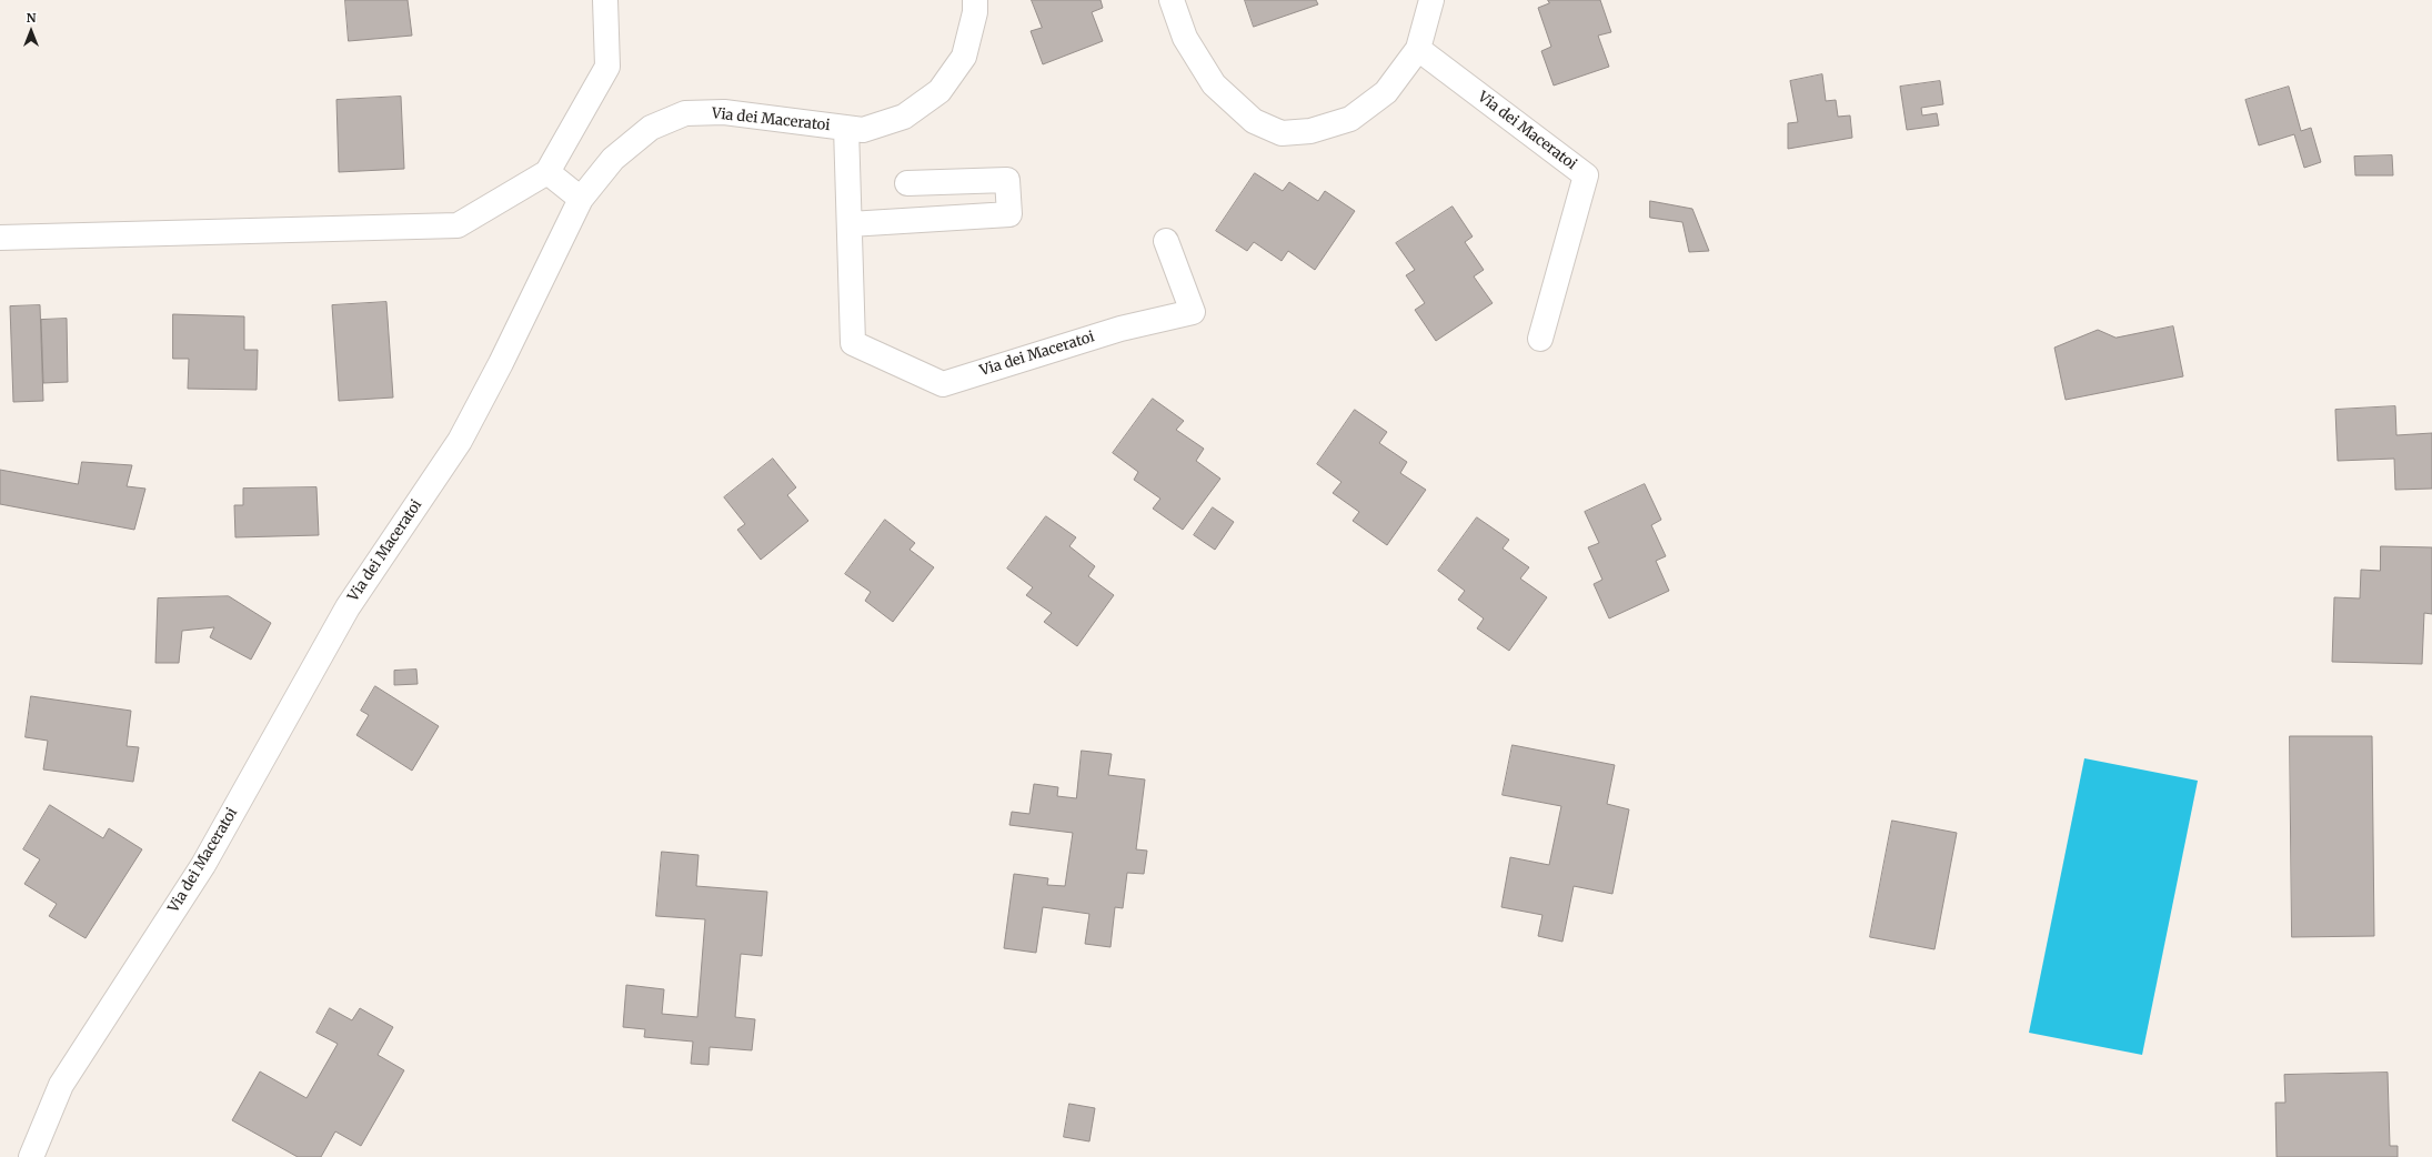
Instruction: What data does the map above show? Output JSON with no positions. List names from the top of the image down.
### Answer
{
  "streets": {
    "street": ["Via dei Maceratoi"]
  },
  "north": "top"
}
